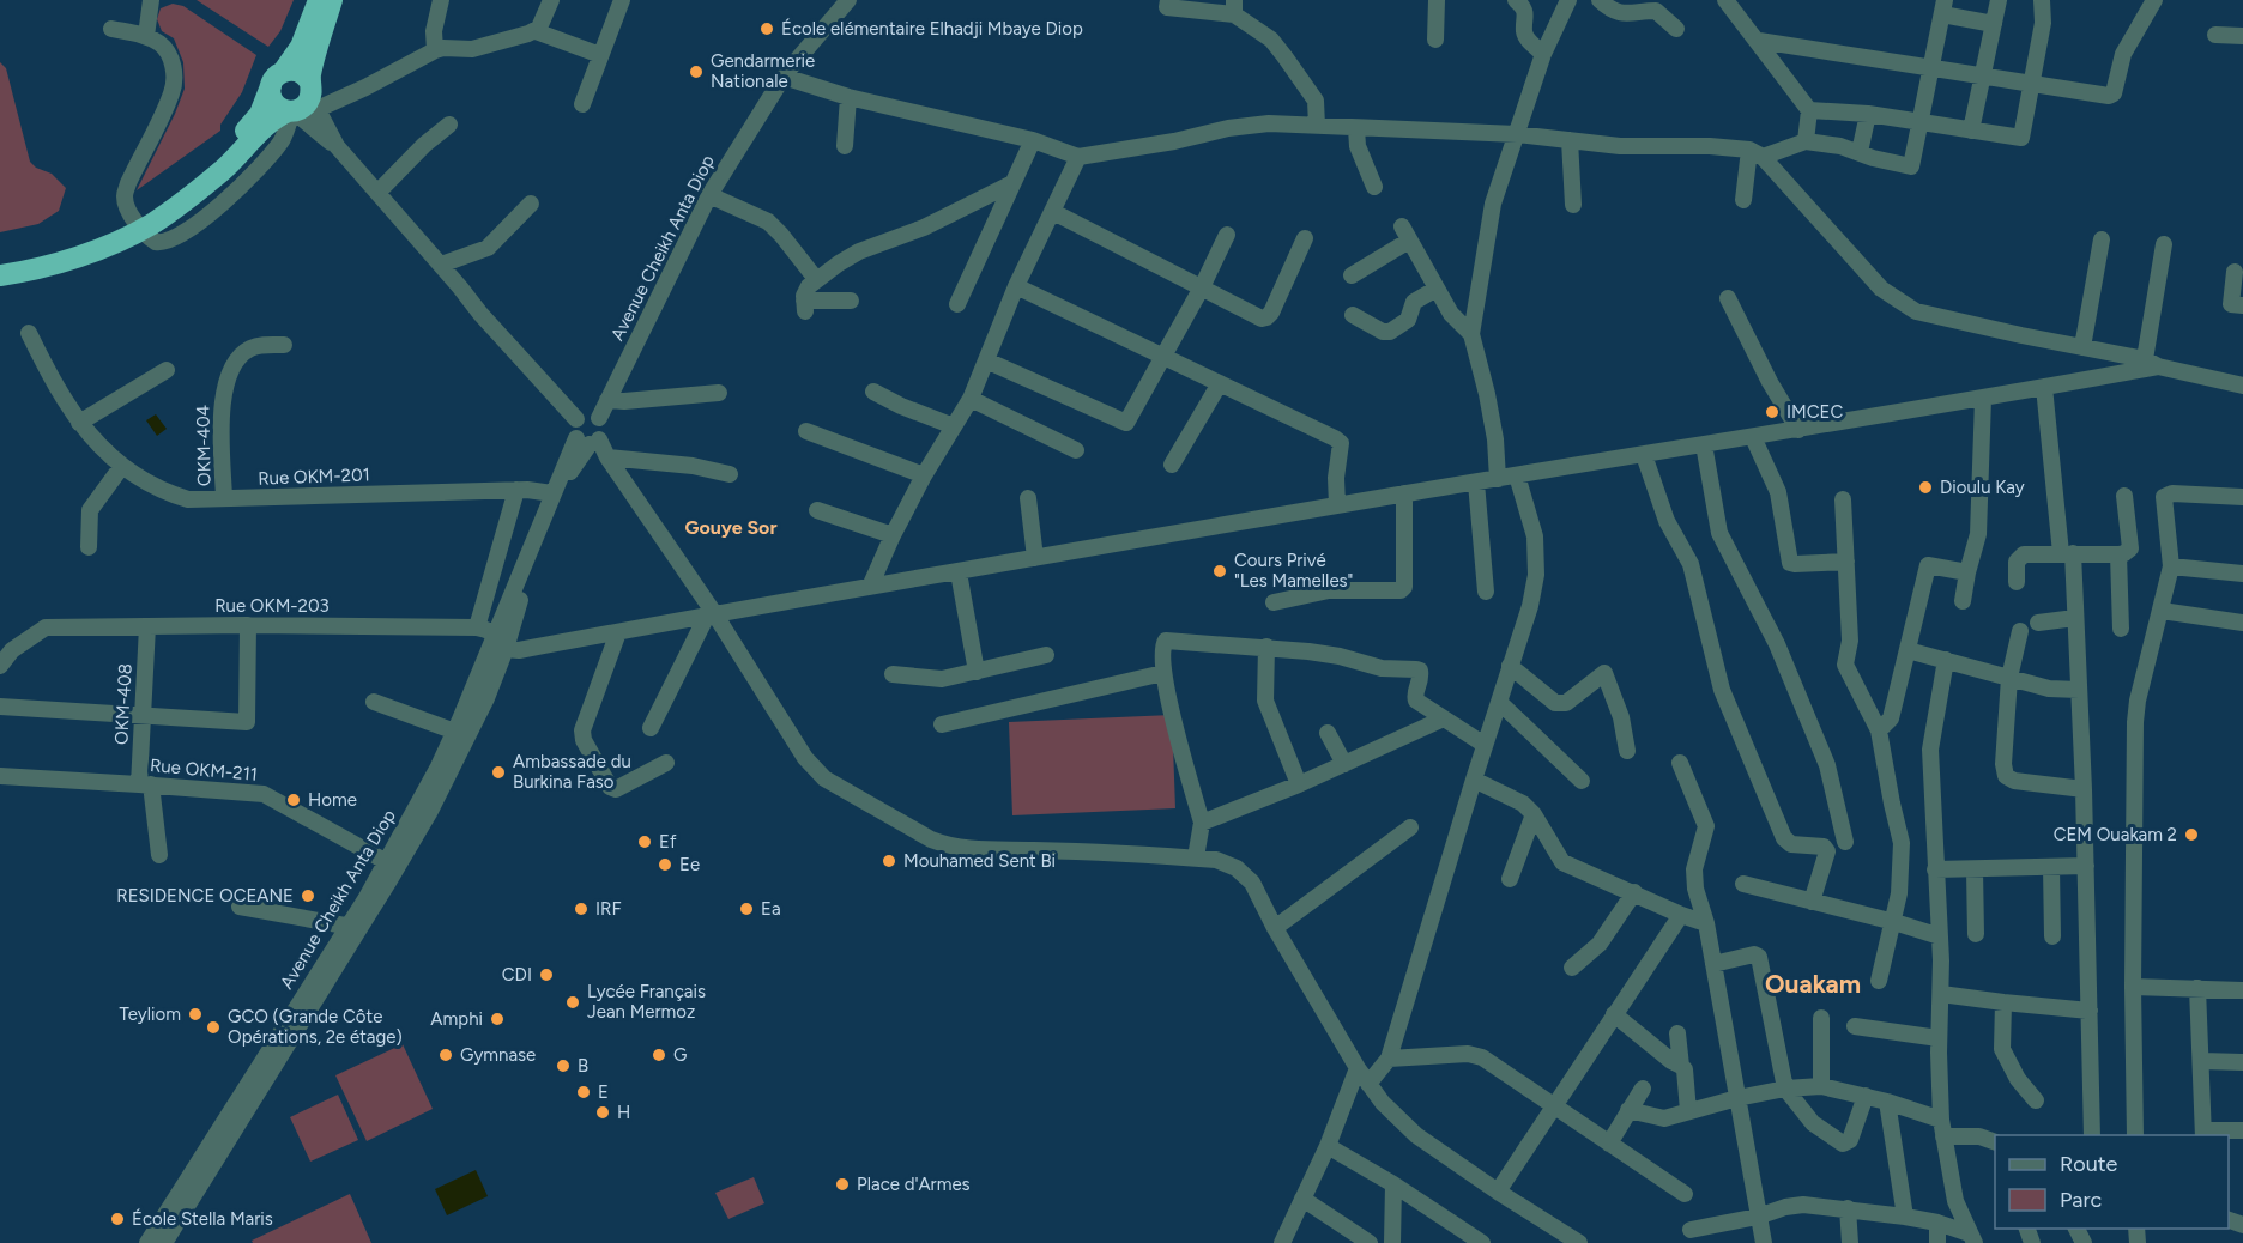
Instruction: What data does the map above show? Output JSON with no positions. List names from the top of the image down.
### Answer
{
  "streets": {
    "street": [
      "Avenue Cheikh Anta Diop",
      "OKM-404",
      "Rue OKM-201",
      "Rue OKM-203",
      "OKM-408",
      "Rue OKM-211"
    ]
  },
  "crossings": [
    ["Avenue Cheikh Anta Diop", "Rue OKM-201"],
    ["Avenue Cheikh Anta Diop", "Rue OKM-203"],
    ["Avenue Cheikh Anta Diop", "Rue OKM-211"],
    ["OKM-404", "Rue OKM-201"],
    ["Rue OKM-203", "OKM-408"],
    ["OKM-408", "Rue OKM-211"]
  ],
  "districts": ["Gouye Sor", "Ouakam"],
  "places": [
    "École elémentaire Elhadji Mbaye Diop",
    "Gendarmerie Nationale",
    "IMCEC",
    "Dioulu Kay",
    "Cours Privé \"Les Mamelles\"",
    "Ambassade du Burkina Faso",
    "Home",
    "CEM Ouakam 2",
    "Ef",
    "Mouhamed Sent Bi",
    "Ee",
    "RESIDENCE OCEANE",
    "IRF",
    "Ea",
    "CDI",
    "Lycée Français Jean Mermoz",
    "Teyliom",
    "Amphi",
    "GCO (Grande Côte Opérations, 2e étage)",
    "Gymnase",
    "G",
    "B",
    "E",
    "H",
    "Place d'Armes",
    "École Stella Maris"
  ],
  "legend": ["Route", "Parc"]
}
